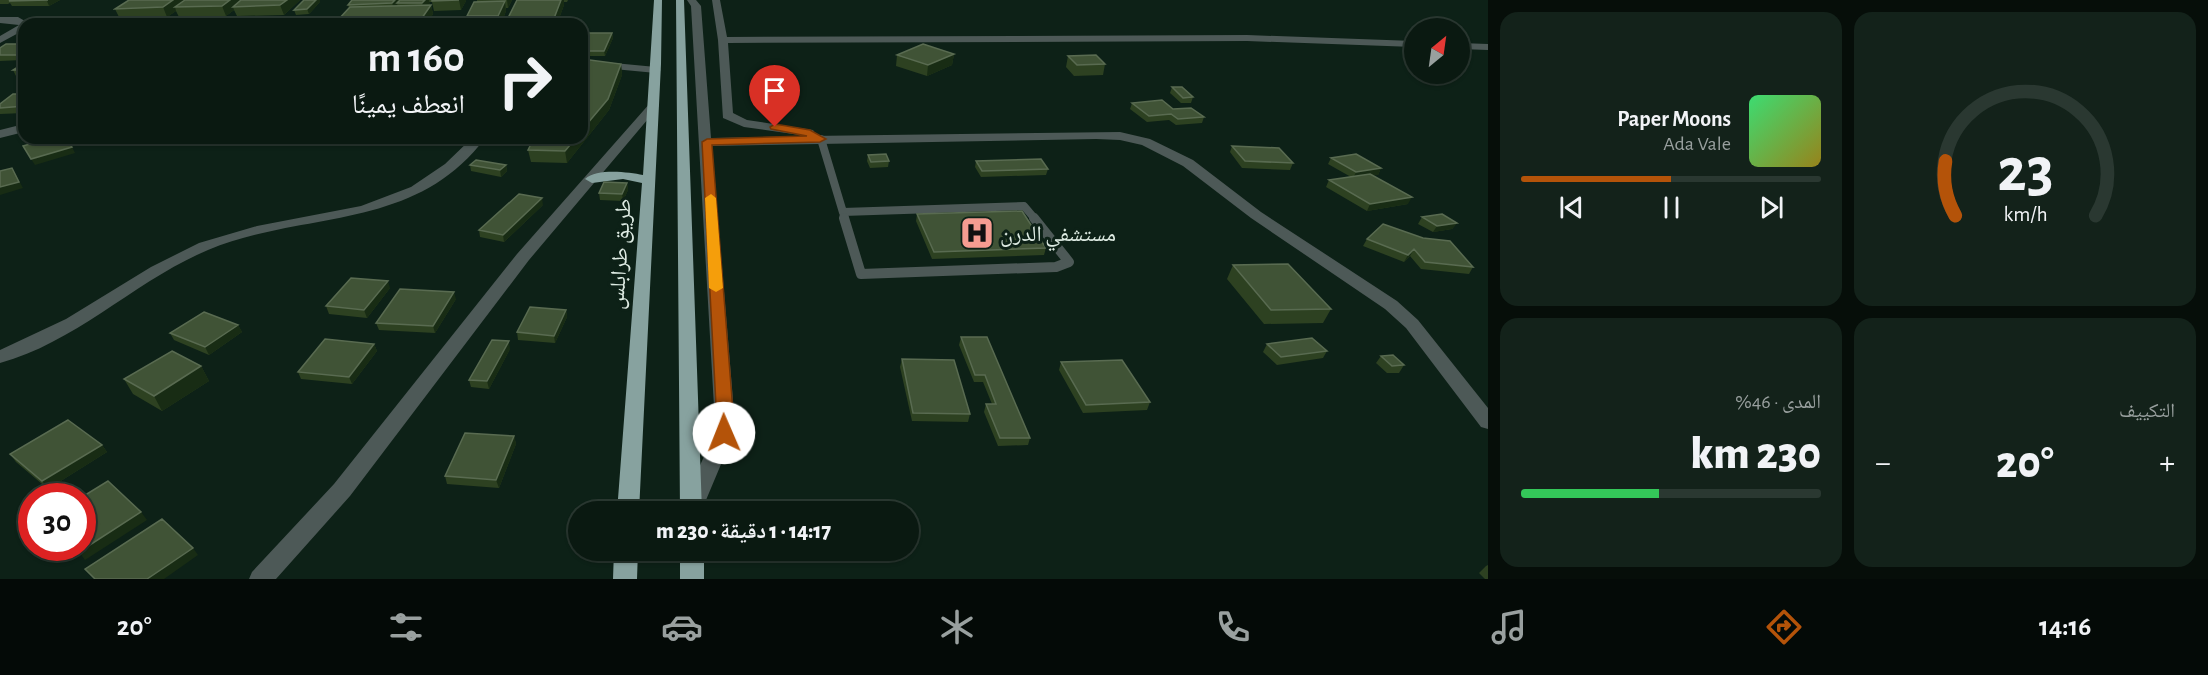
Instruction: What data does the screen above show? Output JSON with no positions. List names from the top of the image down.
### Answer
{
  "streets": {
    "highway": ["طريق طرابلس"]
  },
  "places": {
    "hospital": ["مستشفي الدرن"]
  },
  "north": "top right",
  "page": {
    "turn": ["160 m", "انعطف يمينًا"],
    "song": ["Paper Moons", "Ada Vale"],
    "tile": [
      "التكييف",
      ["المدى · 46%", "230 km"]
    ],
    "heat": ["−", "20°", "+"],
    "limit": "30",
    "trip": "14:17 · 1 دقيقة · 230 m",
    "tabs": ["14:16", "20°"],
    "gauge": ["23", "km/h"]
  }
}
